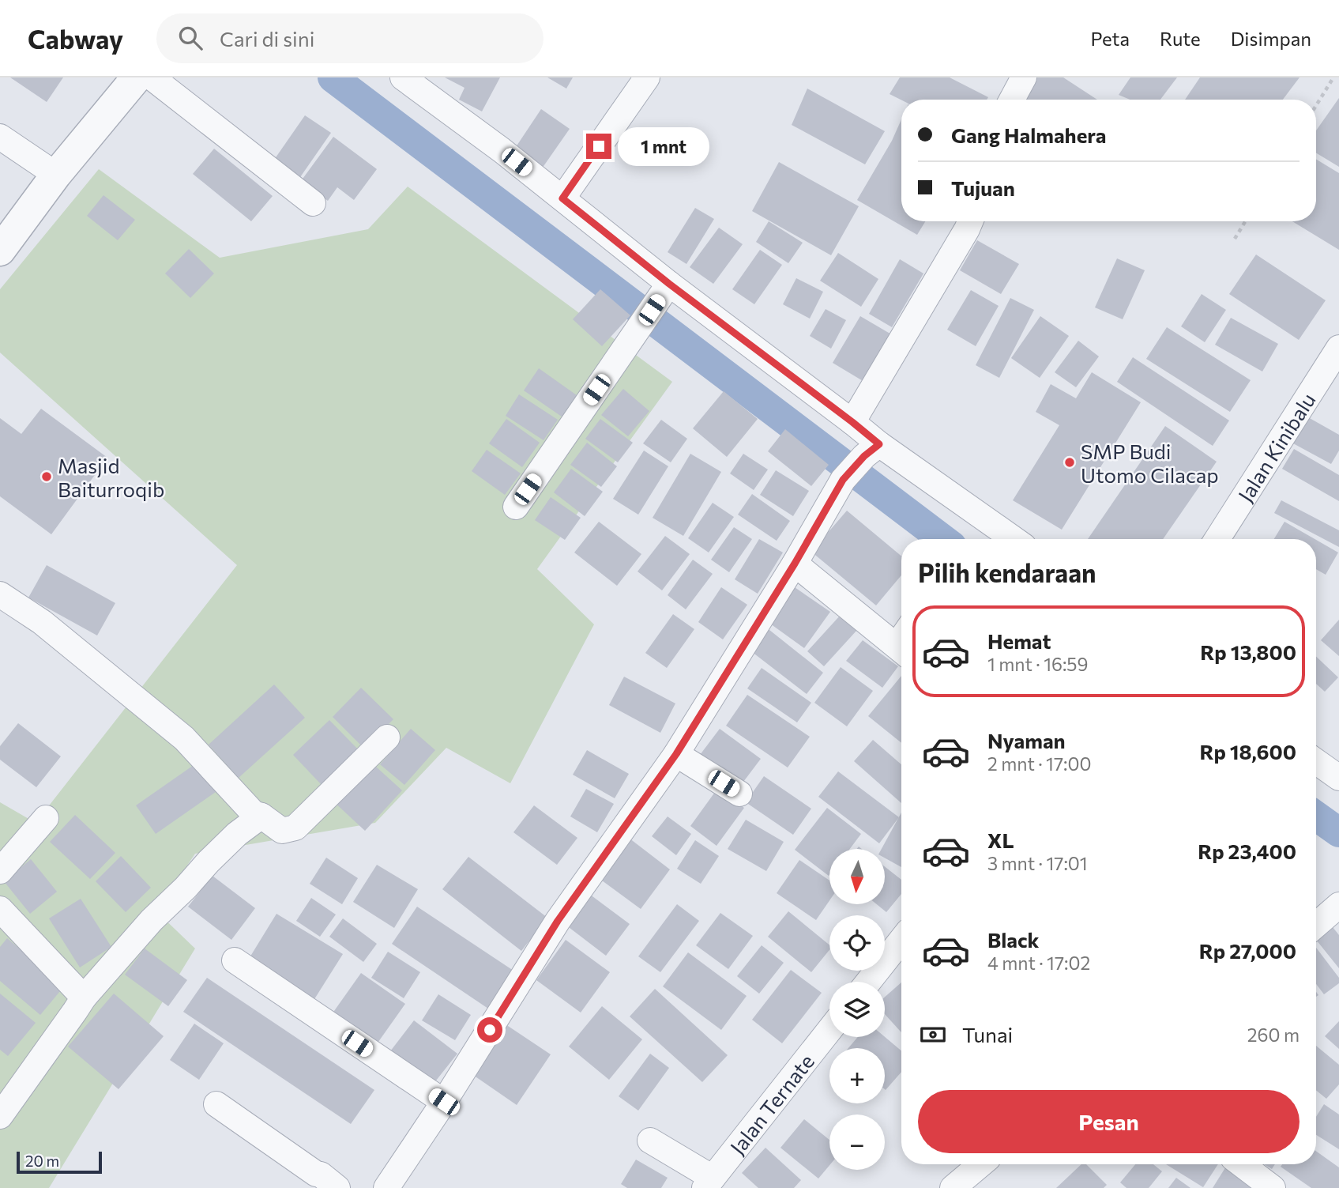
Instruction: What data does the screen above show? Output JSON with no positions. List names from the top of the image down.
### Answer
{
  "streets": {
    "street": ["Jalan Kinibalu", "Jalan Ternate"]
  },
  "places": ["SMP Budi Utomo Cilacap", "Masjid Baiturroqib"],
  "scale_bar": "20 m",
  "north": "bottom",
  "page": {
    "header": "Cabway",
    "search": "Cari di sini",
    "nav": ["Peta", "Rute", "Disimpan"],
    "banner": ["Gang Halmahera", "Tujuan"],
    "bubble": "1 mnt",
    "heading": "Pilih kendaraan",
    "list": [
      {
        "name": "Hemat",
        "note": "1 mnt · 16:59",
        "value": "Rp 13,800"
      },
      {
        "name": "Nyaman",
        "note": "2 mnt · 17:00",
        "value": "Rp 18,600"
      },
      {
        "name": "XL",
        "note": "3 mnt · 17:01",
        "value": "Rp 23,400"
      },
      {
        "name": "Black",
        "note": "4 mnt · 17:02",
        "value": "Rp 27,000"
      }
    ],
    "map_buttons": ["+", "−"],
    "pay": ["Tunai", "260 m"],
    "buttons": "Pesan",
    "scale": "20 m"
  }
}
